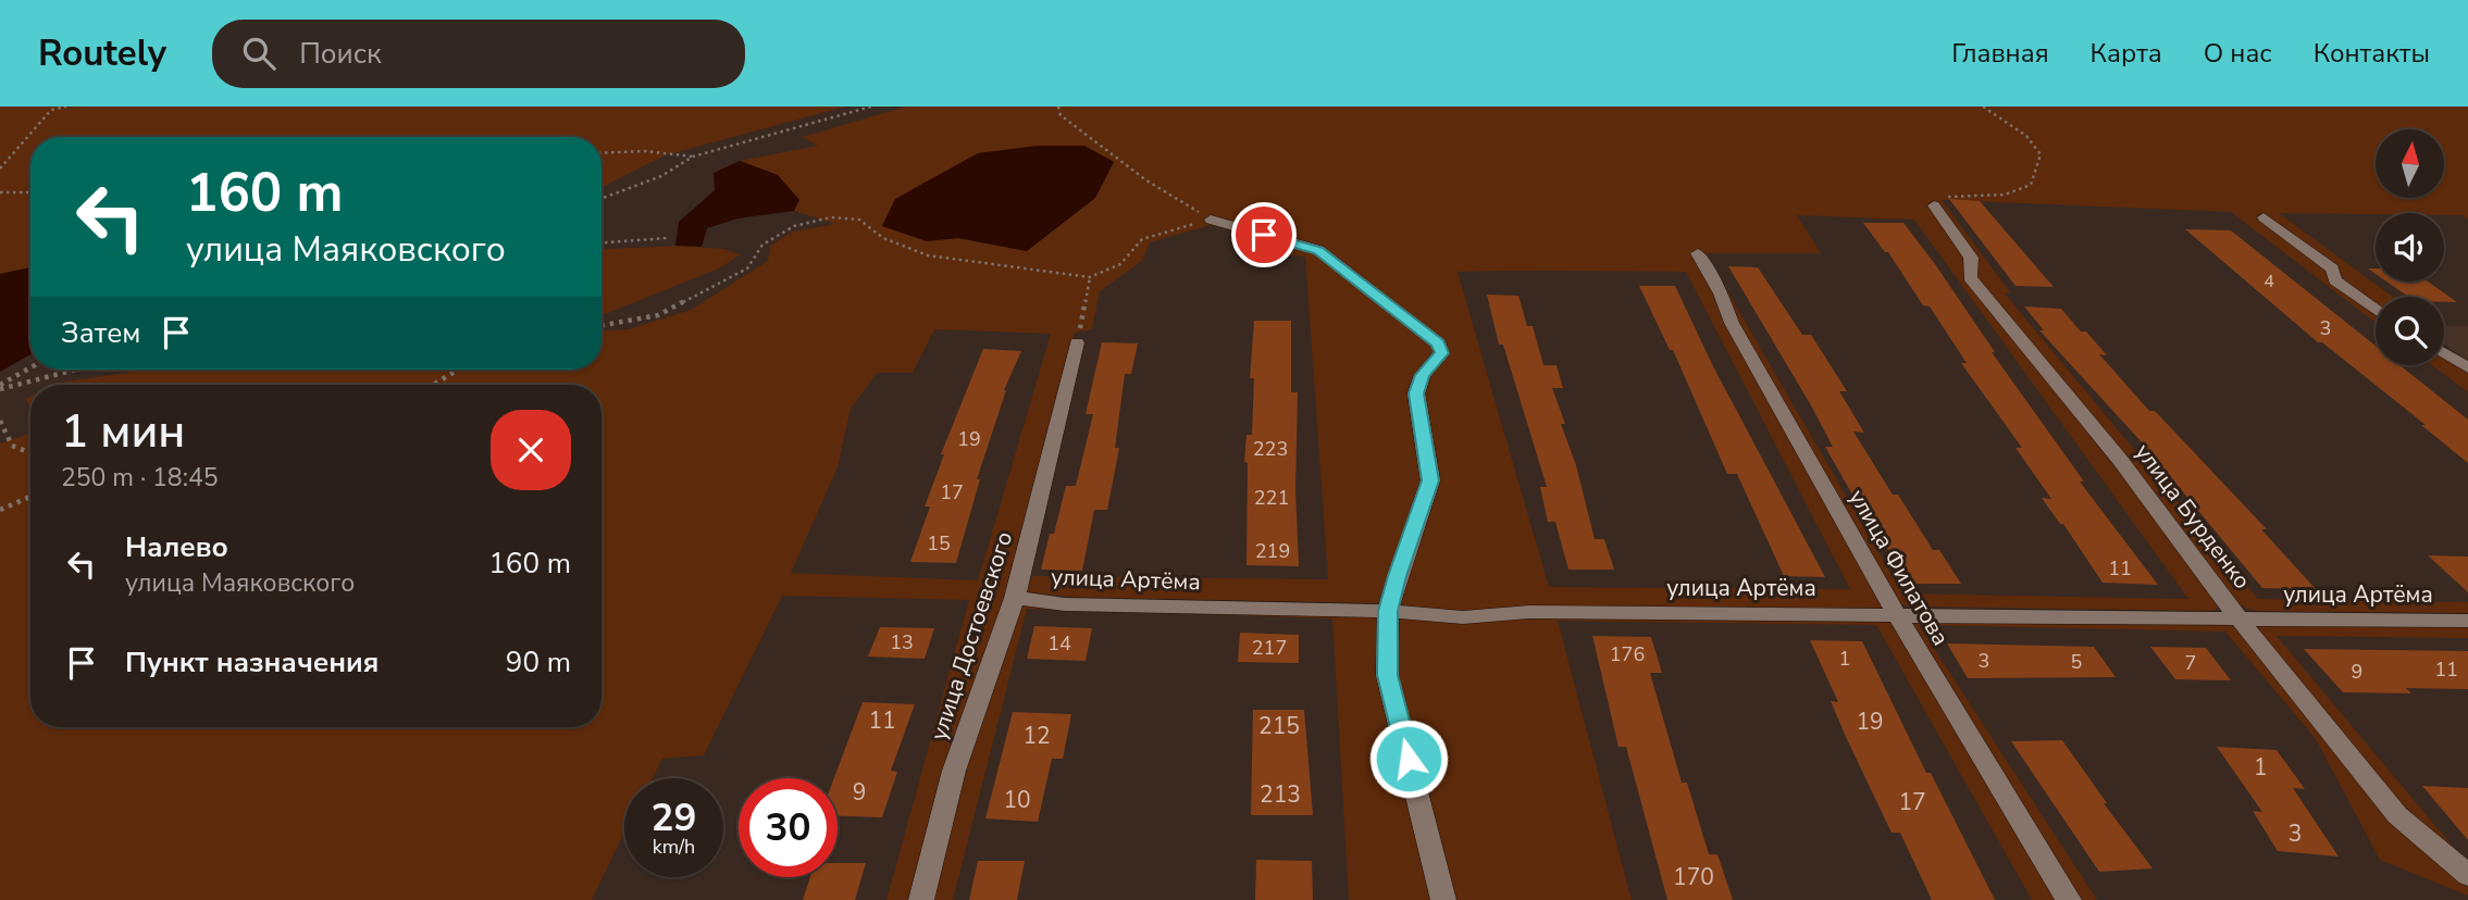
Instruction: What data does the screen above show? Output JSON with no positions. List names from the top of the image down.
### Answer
{
  "streets": {
    "street": [
      "улица Бурденко",
      "улица Филатова",
      "улица Артёма",
      "улица Достоевского"
    ]
  },
  "crossings": [
    ["улица Бурденко", "улица Артёма"],
    ["улица Филатова", "улица Артёма"],
    ["улица Артёма", "улица Достоевского"]
  ],
  "house_numbers": [
    "4",
    "3",
    "19",
    "223",
    "17",
    "221",
    "15",
    "219",
    "11",
    "13",
    "14",
    "217",
    "176",
    "1",
    "3",
    "5",
    "7",
    "11",
    "9",
    "11",
    "19",
    "215",
    "12",
    "1",
    "9",
    "213",
    "10",
    "17",
    "3",
    "170"
  ],
  "north": "top",
  "page": {
    "header": "Routely",
    "search": "Поиск",
    "nav": [
      "Главная",
      "Карта",
      "О нас",
      "Контакты"
    ],
    "turn": ["160 m", "улица Маяковского"],
    "then": "Затем",
    "heading": ["1 мин", "250 m · 18:45"],
    "list": [
      {
        "name": "Налево",
        "note": "улица Маяковского",
        "value": "160 m"
      },
      {
        "name": "Пункт назначения",
        "value": "90 m"
      }
    ],
    "speed": "29 km/h",
    "limit": "30"
  }
}
